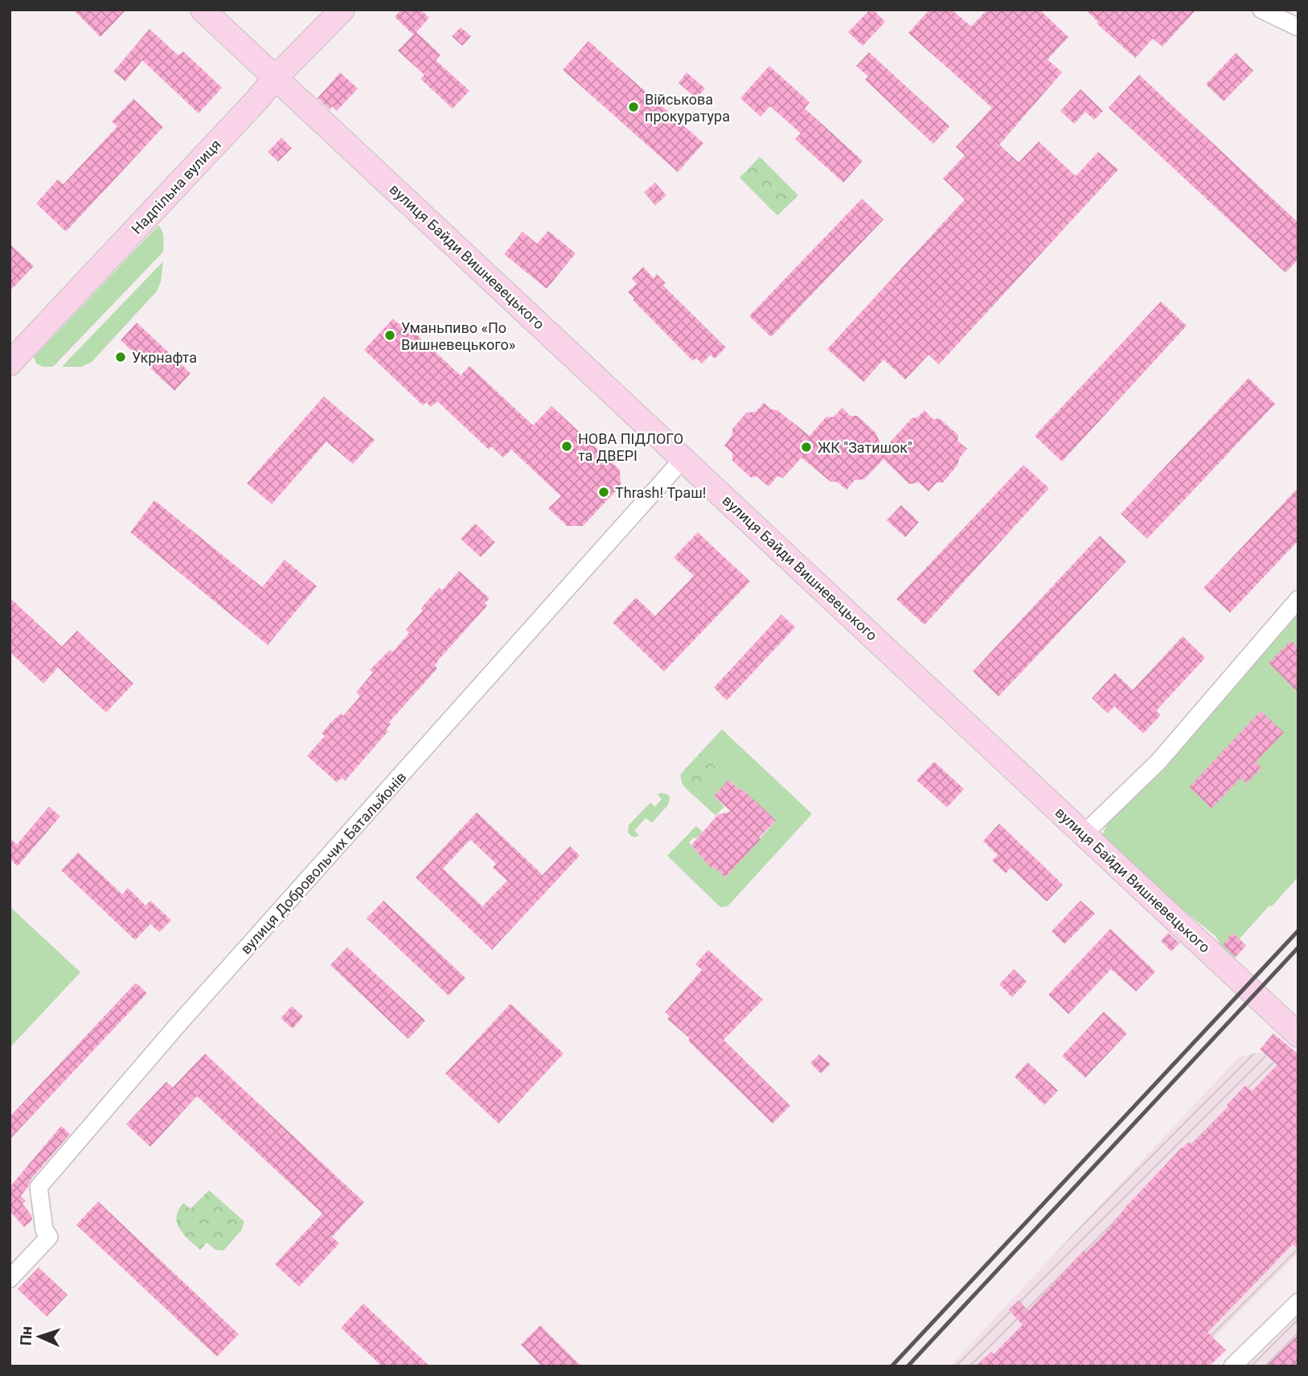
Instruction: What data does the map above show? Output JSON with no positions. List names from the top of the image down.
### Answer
{
  "streets": {
    "street": ["Надпільна вулиця", "вулиця Байди Вишневецького", "вулиця Добровольчих Батальйонів"]
  },
  "crossings": [
    ["Надпільна вулиця", "вулиця Байди Вишневецького"],
    ["вулиця Байди Вишневецького", "вулиця Добровольчих Батальйонів"]
  ],
  "places": [
    "Військова прокуратура",
    "Уманьпиво «По Вишневецького»",
    "Укрнафта",
    "НОВА ПІДЛОГО та ДВЕРІ",
    "ЖК \"Затишок\"",
    "Thrash! Траш!"
  ],
  "north": "left"
}
